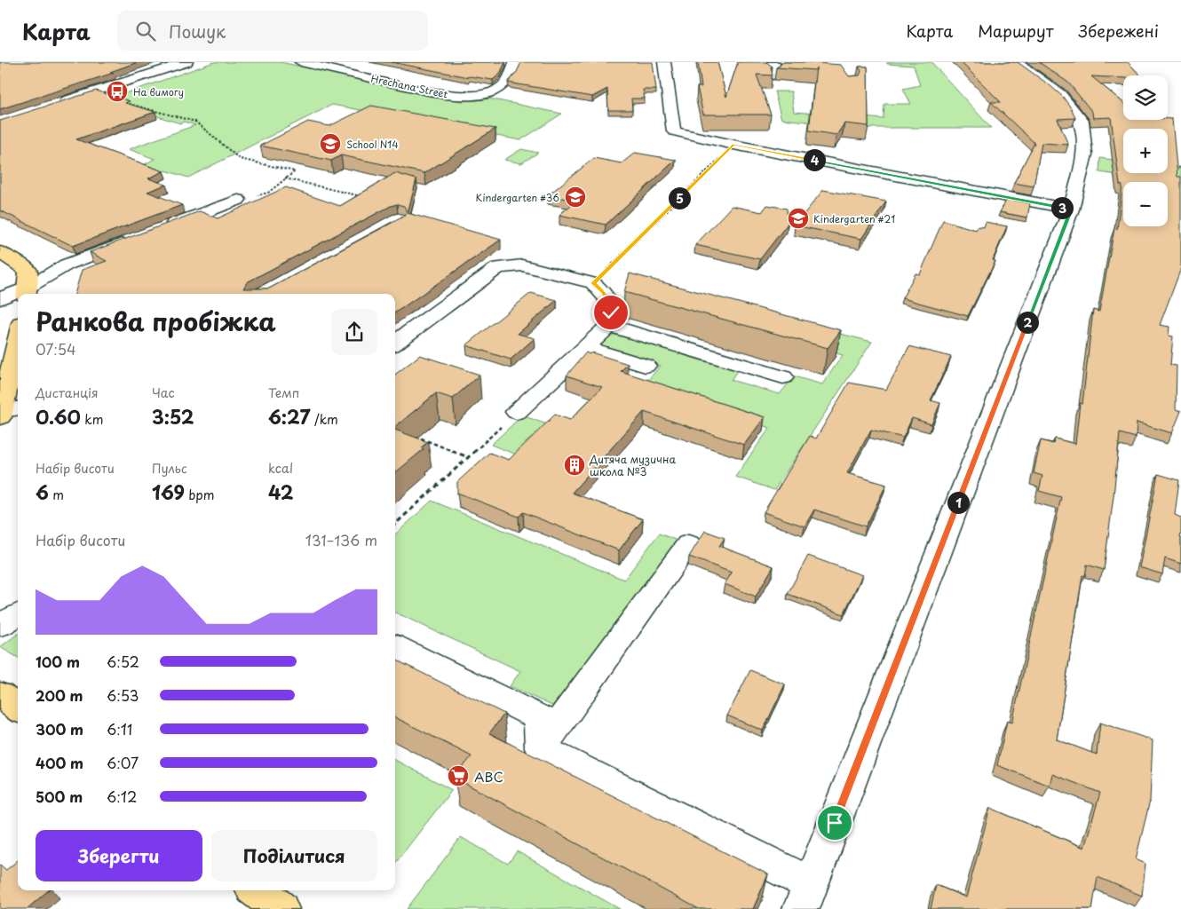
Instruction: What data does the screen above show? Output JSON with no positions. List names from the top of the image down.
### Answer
{
  "streets": {
    "street": ["Hrechana Street"]
  },
  "places": {
    "bus stop": ["На вимогу"],
    "school or university": ["School N14", "Kindergarten #36", "Kindergarten #21"],
    "building": ["Дитяча музична школа №3"],
    "supermarket": ["ABC"]
  },
  "page": {
    "header": "Карта",
    "search": "Пошук",
    "nav": ["Карта", "Маршрут", "Збережені"],
    "map_buttons": ["+", "−"],
    "pins": [
      "4",
      "5",
      "3",
      "2",
      "1"
    ],
    "heading": ["Ранкова пробіжка", "07:54"],
    "stats": [
      ["Дистанція", "0.60 km"],
      ["Час", "3:52"],
      ["Темп", "6:27 /km"],
      ["Набір висоти", "6 m"],
      ["Пульс", "169 bpm"],
      ["kcal", "42"]
    ],
    "chart": ["Набір висоти", "131–136 m"],
    "list": [
      {
        "name": "100 m",
        "note": "6:52"
      },
      {
        "name": "200 m",
        "note": "6:53"
      },
      {
        "name": "300 m",
        "note": "6:11"
      },
      {
        "name": "400 m",
        "note": "6:07"
      },
      {
        "name": "500 m",
        "note": "6:12"
      }
    ],
    "buttons": ["Зберегти", "Поділитися"]
  }
}
